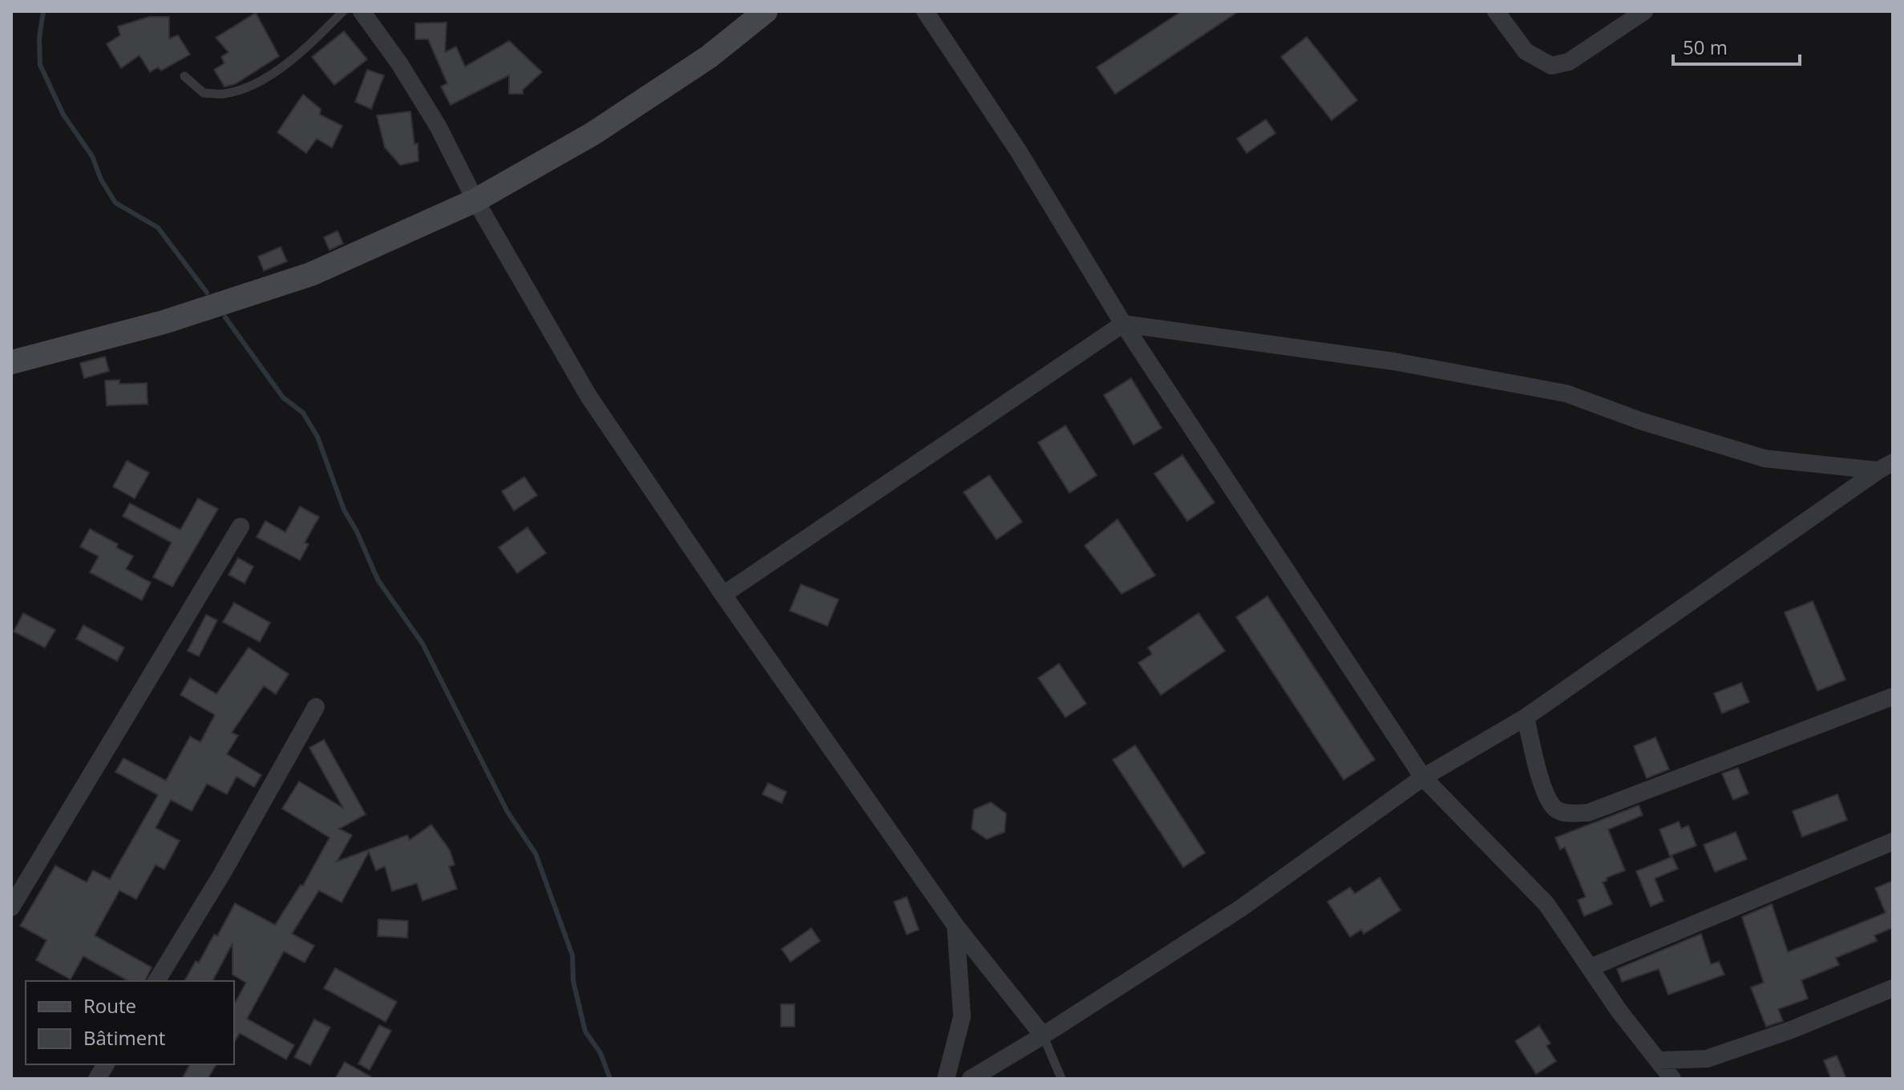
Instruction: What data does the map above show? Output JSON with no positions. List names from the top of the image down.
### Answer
{
  "legend": ["Route", "Bâtiment"],
  "scale_bar": "50 m"
}
